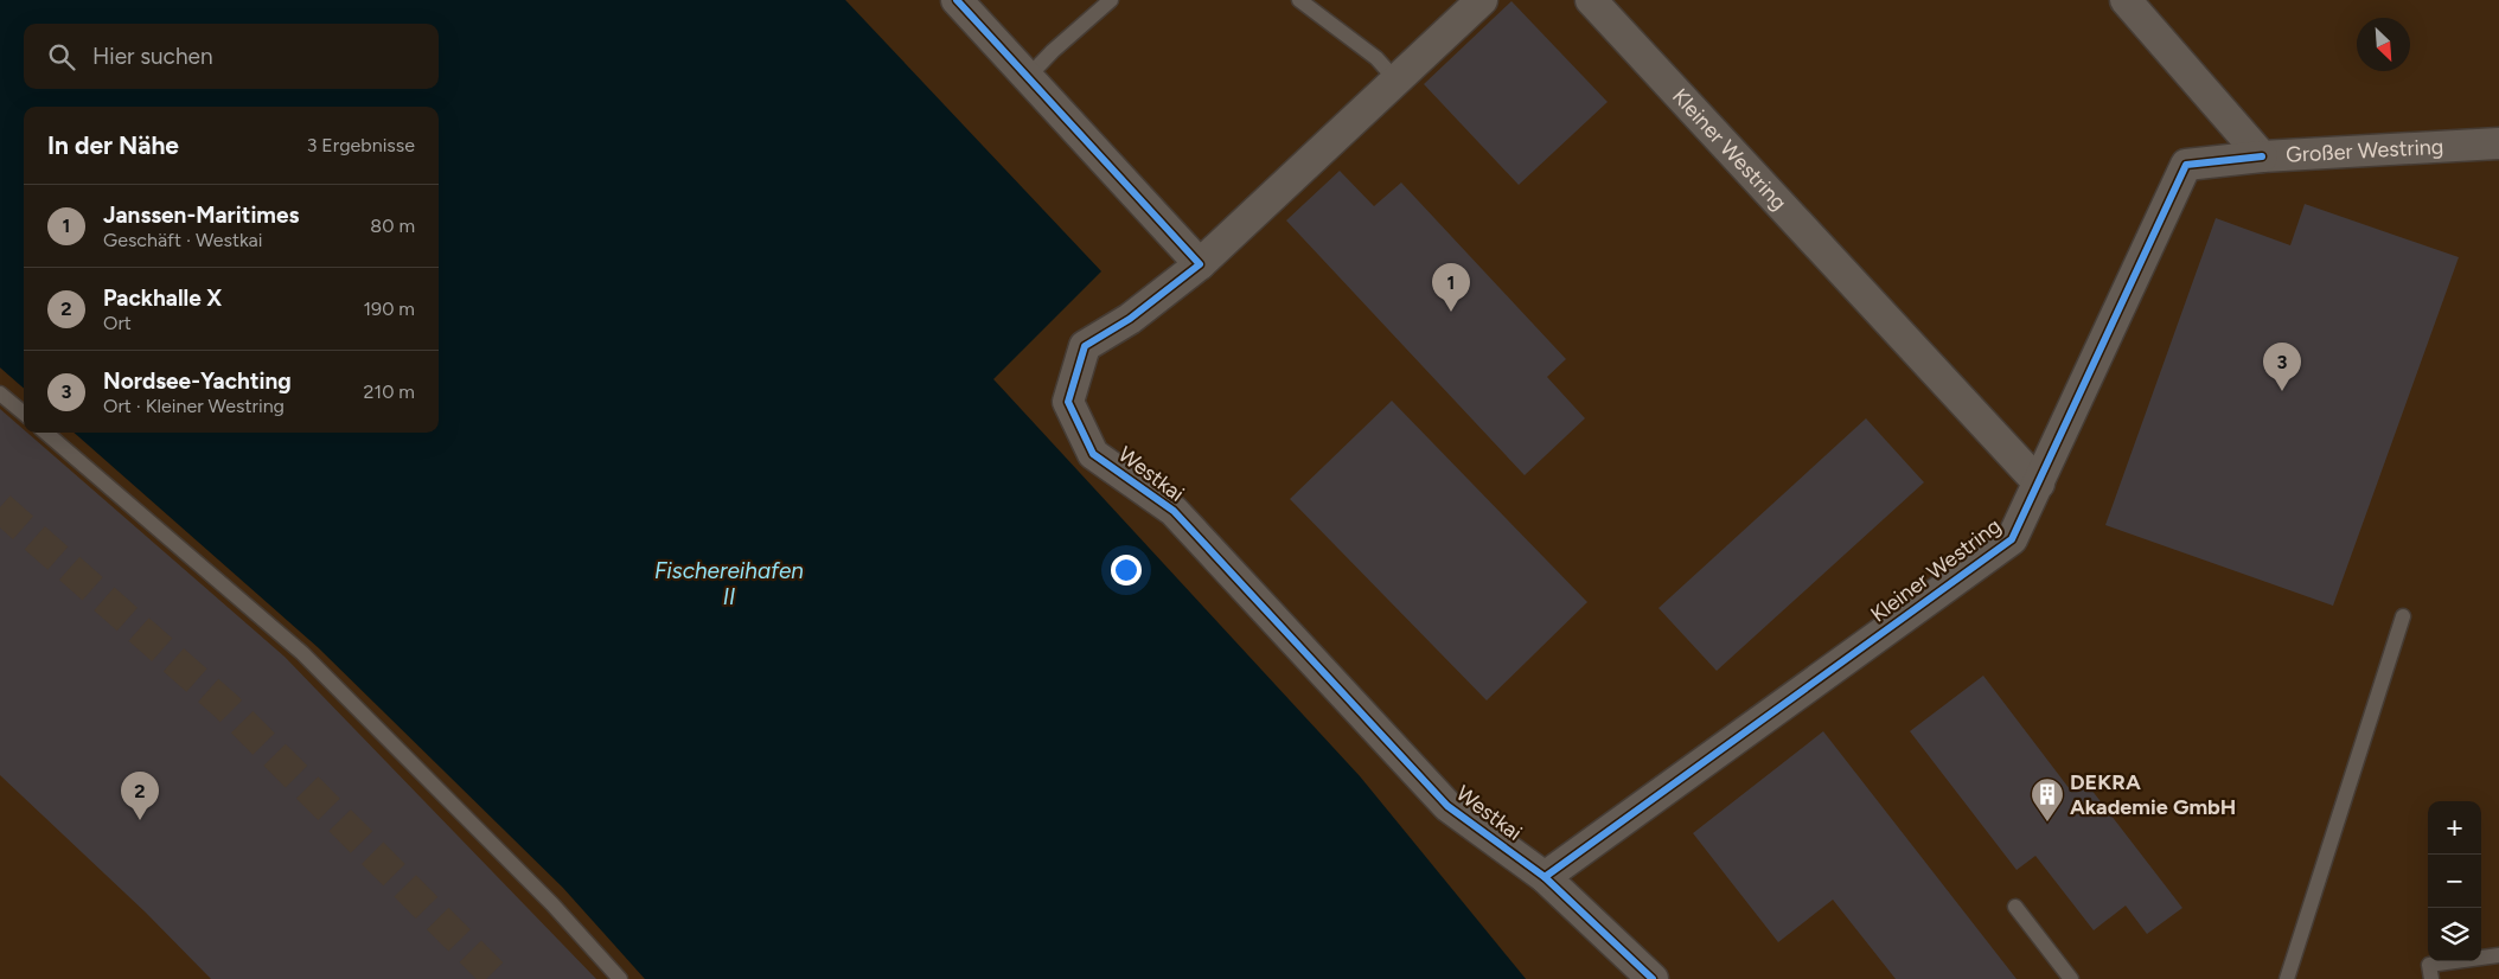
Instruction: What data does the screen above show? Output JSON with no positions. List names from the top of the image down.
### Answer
{
  "streets": {
    "street": ["Kleiner Westring", "Großer Westring", "Westkai"]
  },
  "crossings": [
    ["Kleiner Westring", "Großer Westring"],
    ["Kleiner Westring", "Westkai"]
  ],
  "water": ["Fischereihafen II"],
  "places": {
    "building": ["DEKRA Akademie GmbH"]
  },
  "north": "bottom right",
  "page": {
    "search": "Hier suchen",
    "heading": ["In der Nähe", "3 Ergebnisse"],
    "list": [
      {
        "mark": "1",
        "name": "Janssen-Maritimes",
        "note": "Geschäft · Westkai",
        "value": "80 m"
      },
      {
        "mark": "2",
        "name": "Packhalle X",
        "note": "Ort",
        "value": "190 m"
      },
      {
        "mark": "3",
        "name": "Nordsee-Yachting",
        "note": "Ort · Kleiner Westring",
        "value": "210 m"
      }
    ],
    "pins": ["1", "3", "2"],
    "map_buttons": ["+", "−"]
  }
}
